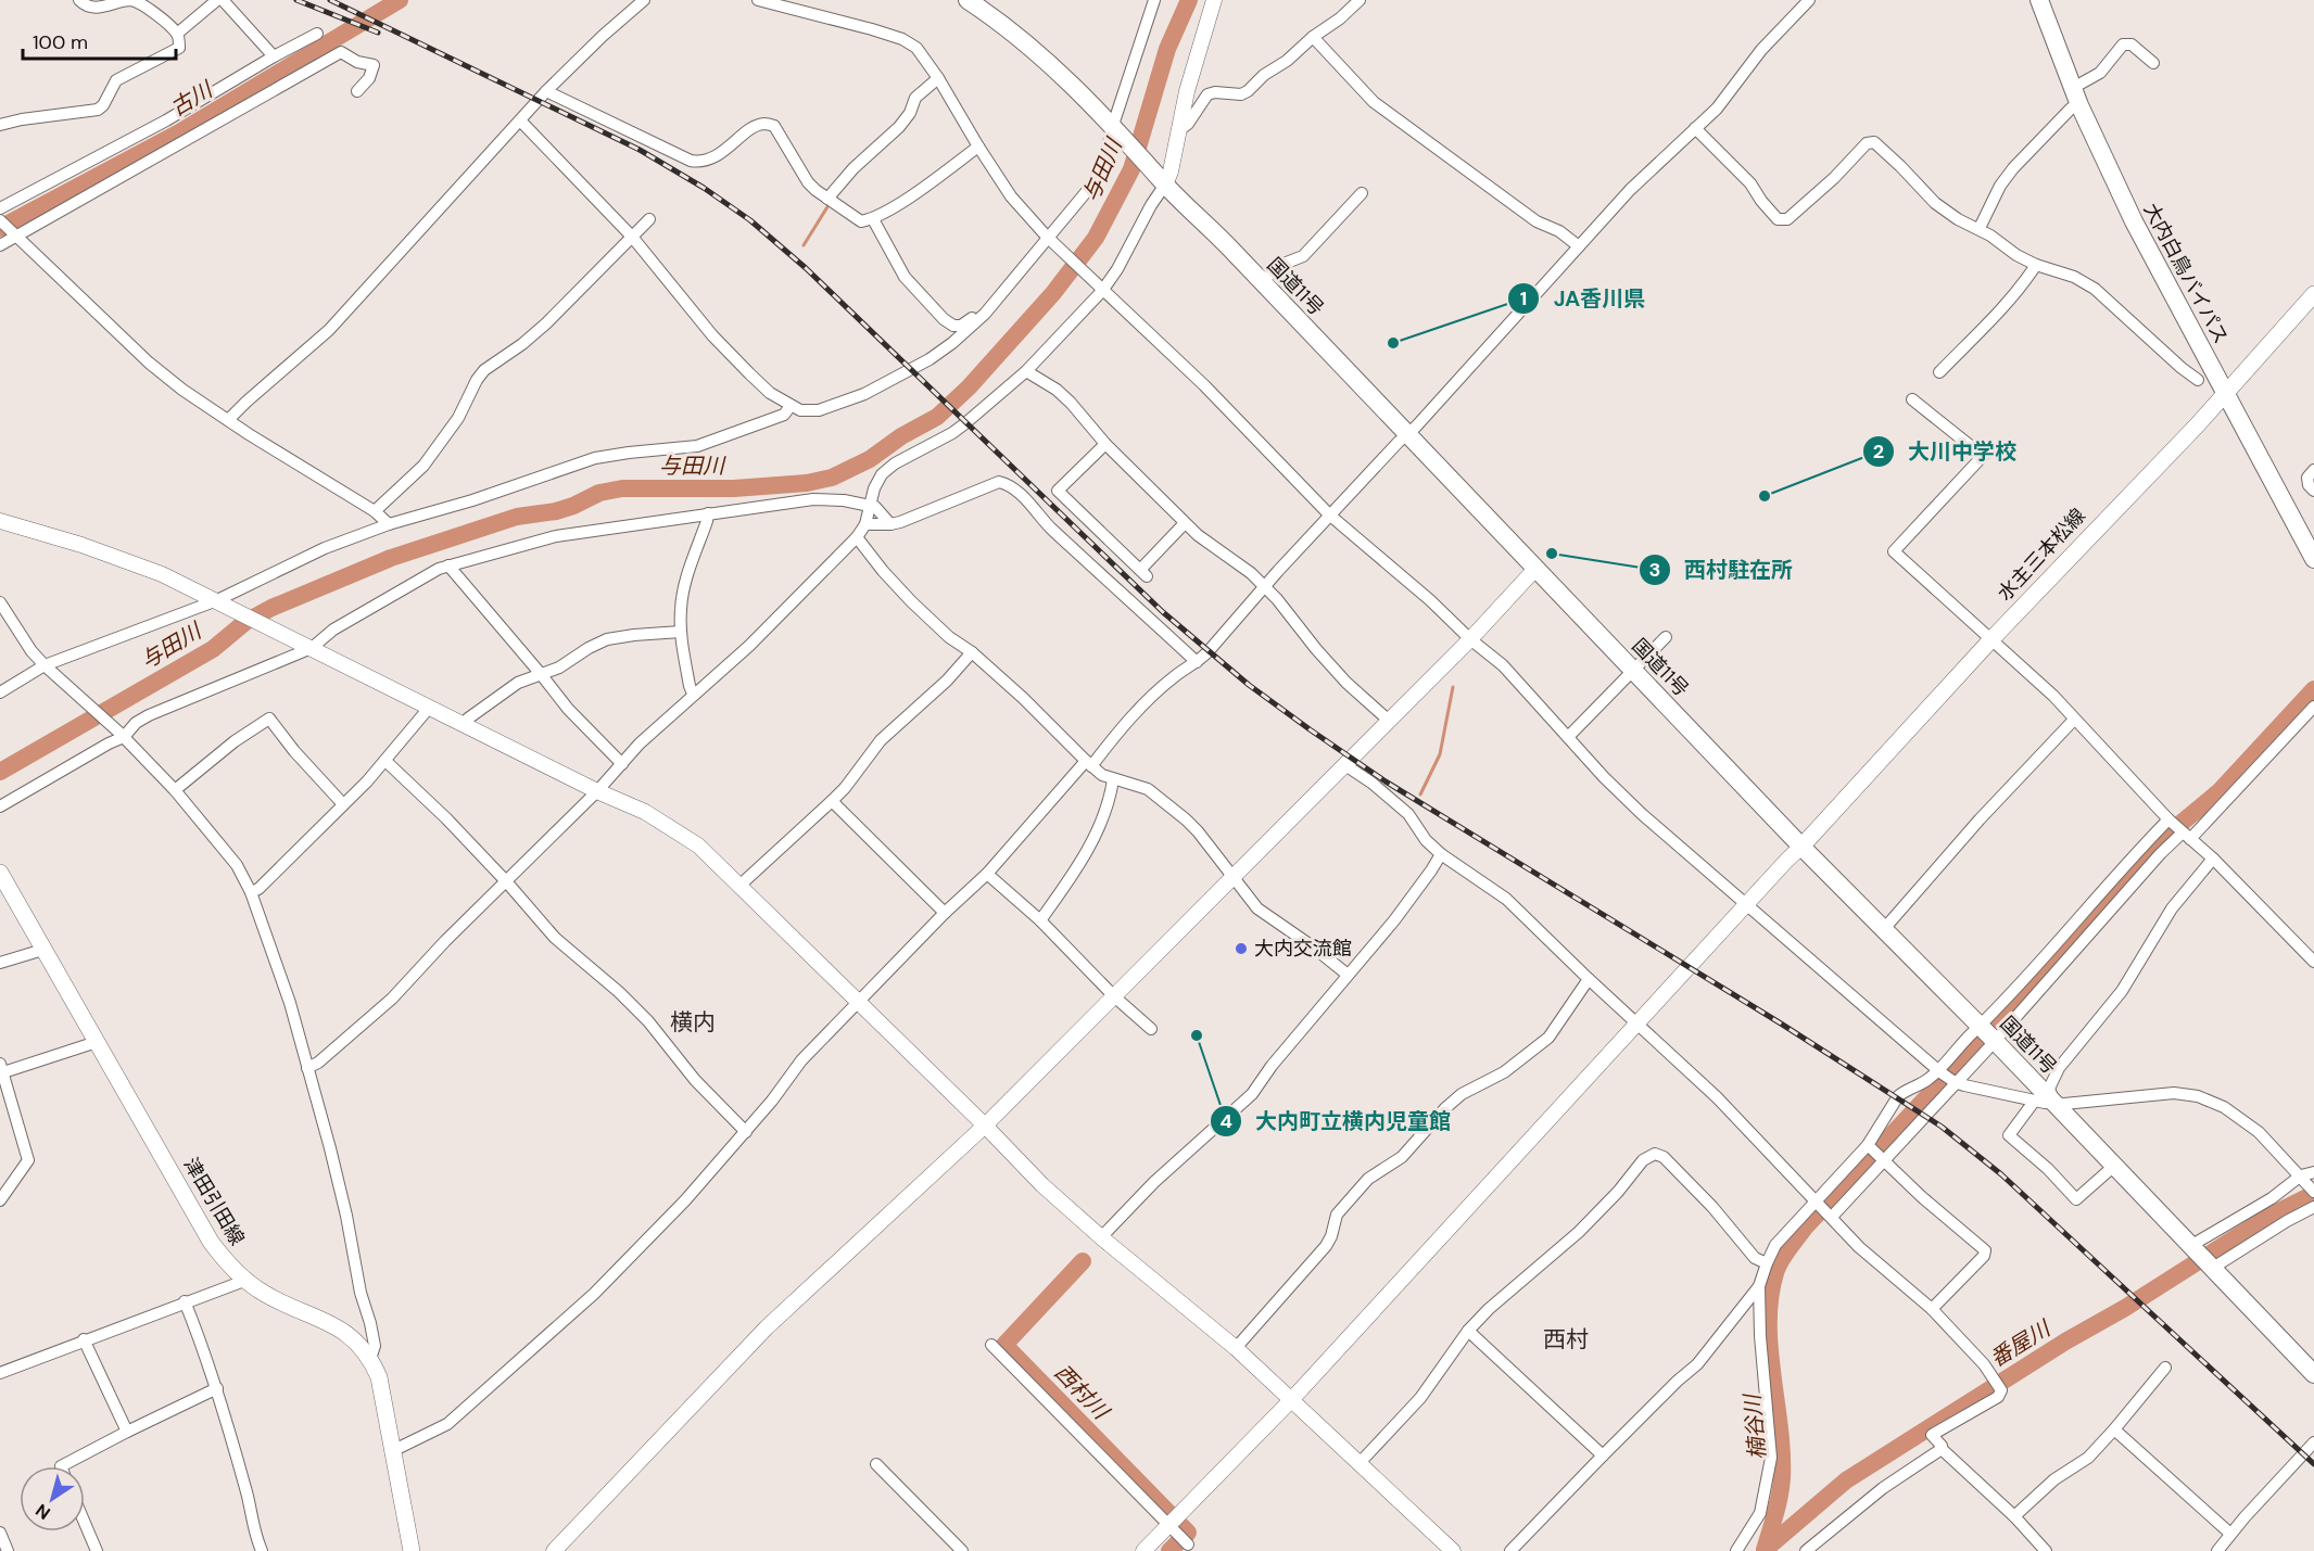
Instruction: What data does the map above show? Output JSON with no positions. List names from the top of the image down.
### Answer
{
  "streets": {
    "highway": ["大内白鳥バイパス", "国道11号"],
    "main road": ["水主三本松線", "津田引田線"]
  },
  "crossings": [
    ["大内白鳥バイパス", "水主三本松線"],
    ["国道11号", "水主三本松線"]
  ],
  "districts": ["横内", "西村"],
  "water": [
    "古川",
    "与田川",
    "番屋川",
    "西村川",
    "楠谷川"
  ],
  "places": [
    "JA香川県",
    "大川中学校",
    "西村駐在所",
    "大内交流館",
    "大内町立横内児童館"
  ],
  "scale_bar": "100 m",
  "north": "bottom left"
}
